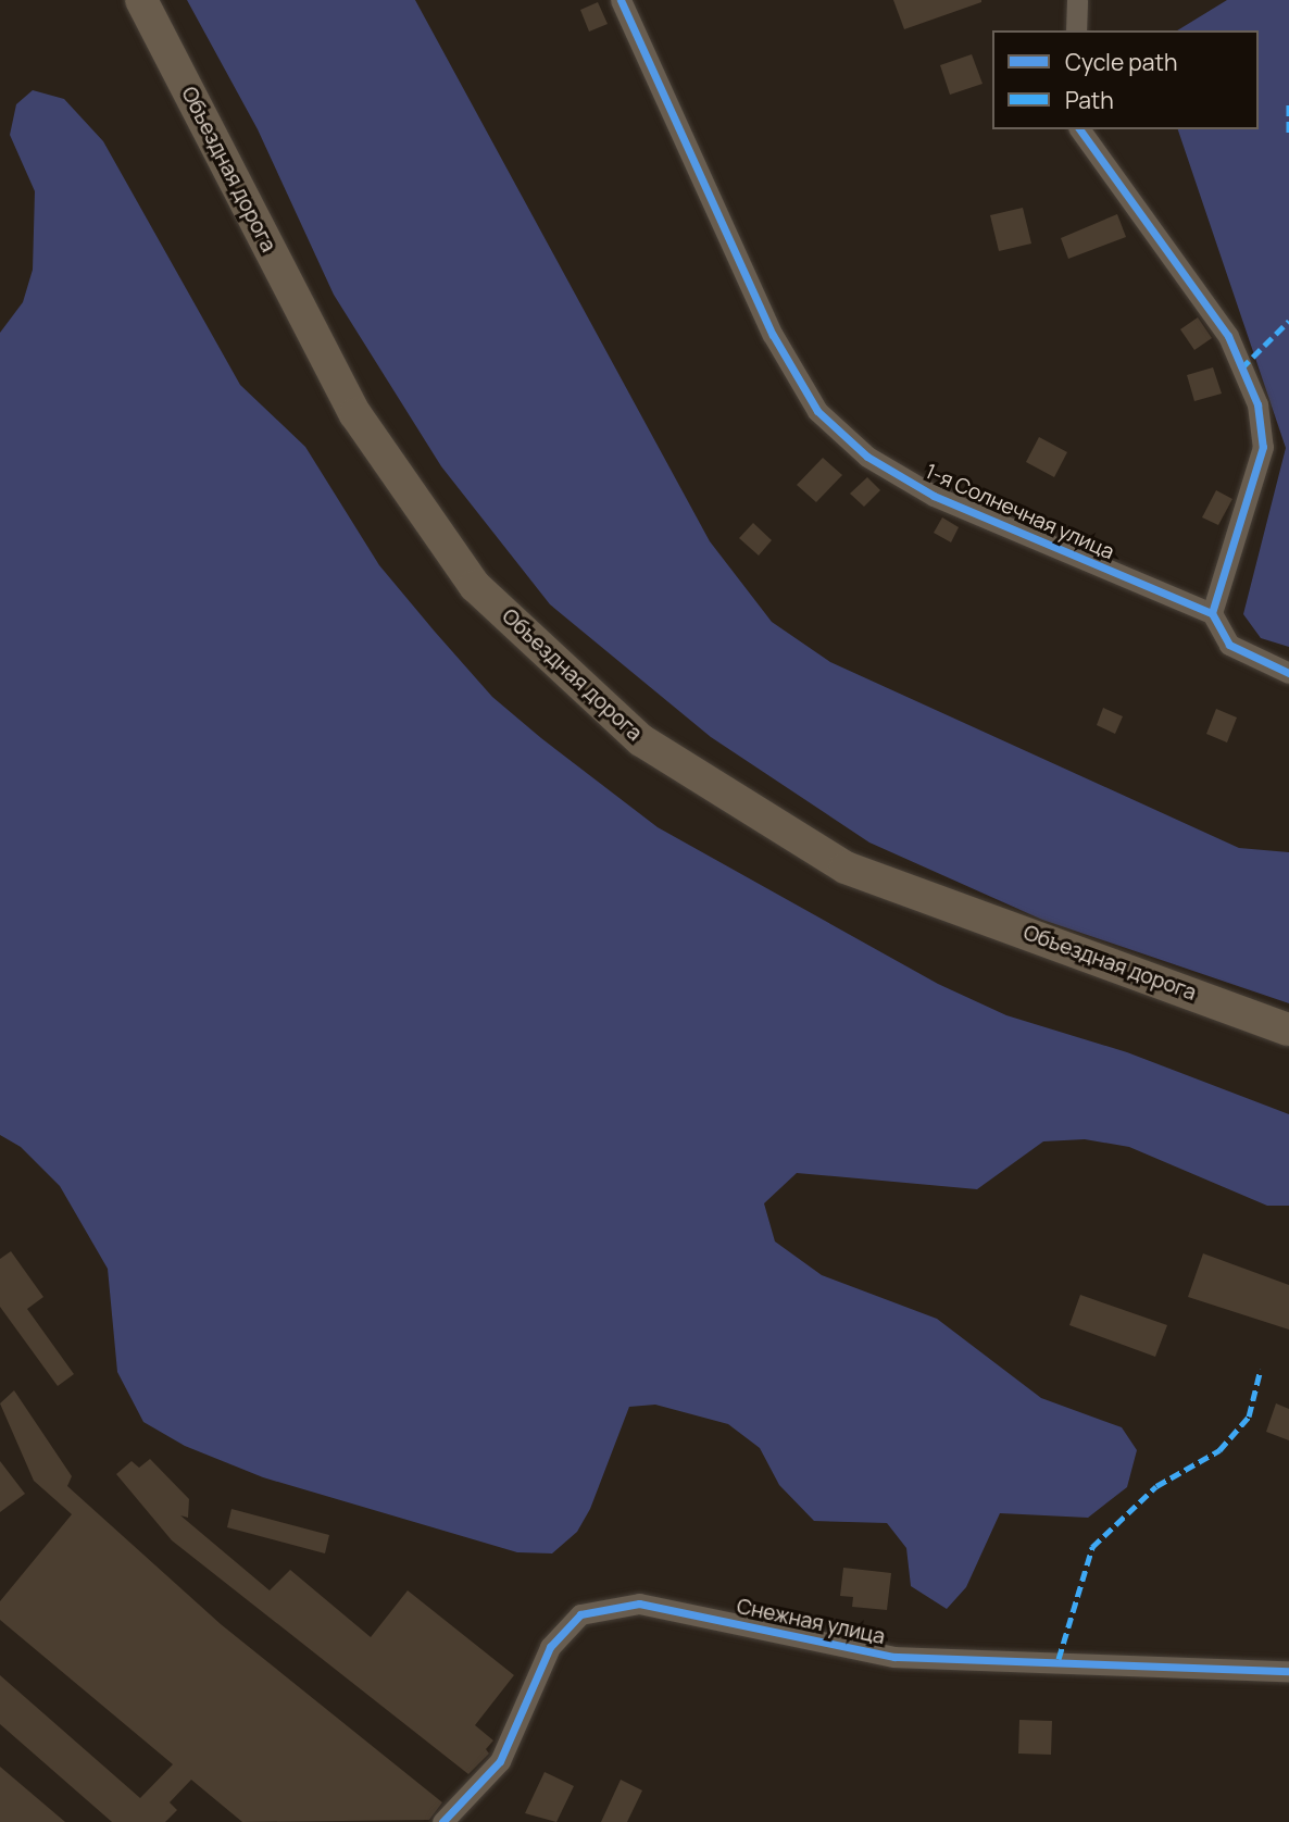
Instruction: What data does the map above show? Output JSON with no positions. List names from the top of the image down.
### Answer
{
  "streets": {
    "main road": ["Объездная дорога"],
    "street": ["1-я Солнечная улица", "Снежная улица"]
  },
  "legend": ["Cycle path", "Path"]
}
